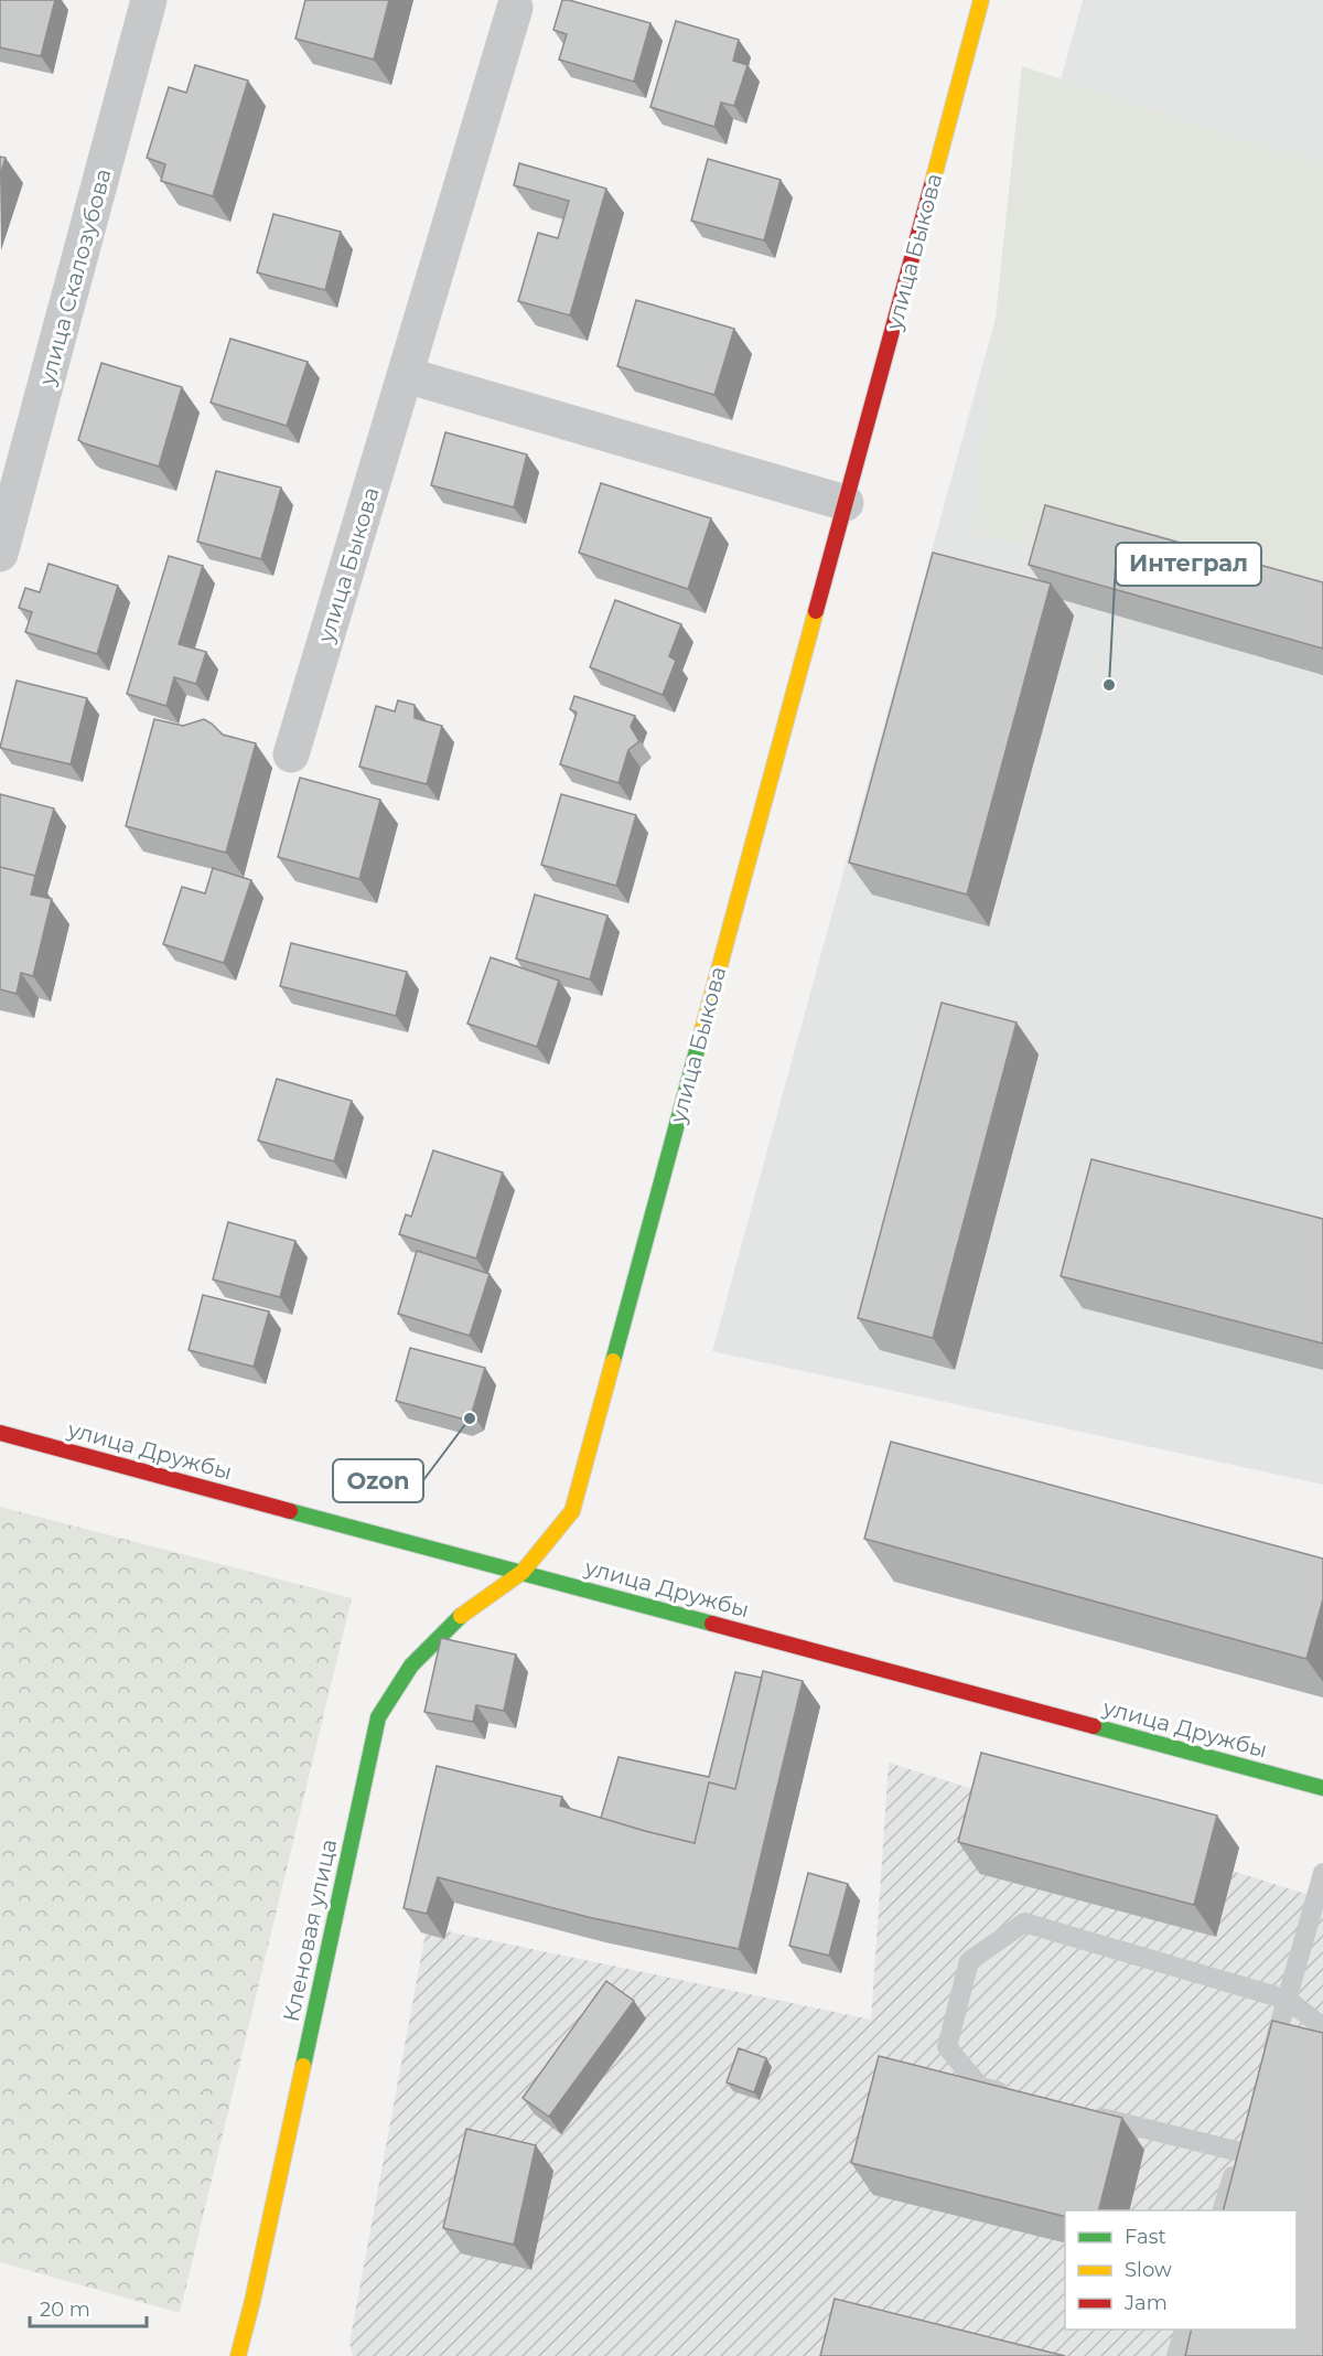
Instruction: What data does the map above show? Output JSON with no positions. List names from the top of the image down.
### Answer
{
  "streets": {
    "street": [
      "улица Быкова",
      "улица Скалозубова",
      "улица Дружбы",
      "Кленовая улица"
    ]
  },
  "crossings": [
    ["улица Быкова", "улица Дружбы"],
    ["улица Быкова", "Кленовая улица"],
    ["улица Дружбы", "Кленовая улица"]
  ],
  "places": ["Интеграл", "Ozon"],
  "legend": ["Fast", "Slow", "Jam"],
  "scale_bar": "20 m"
}
